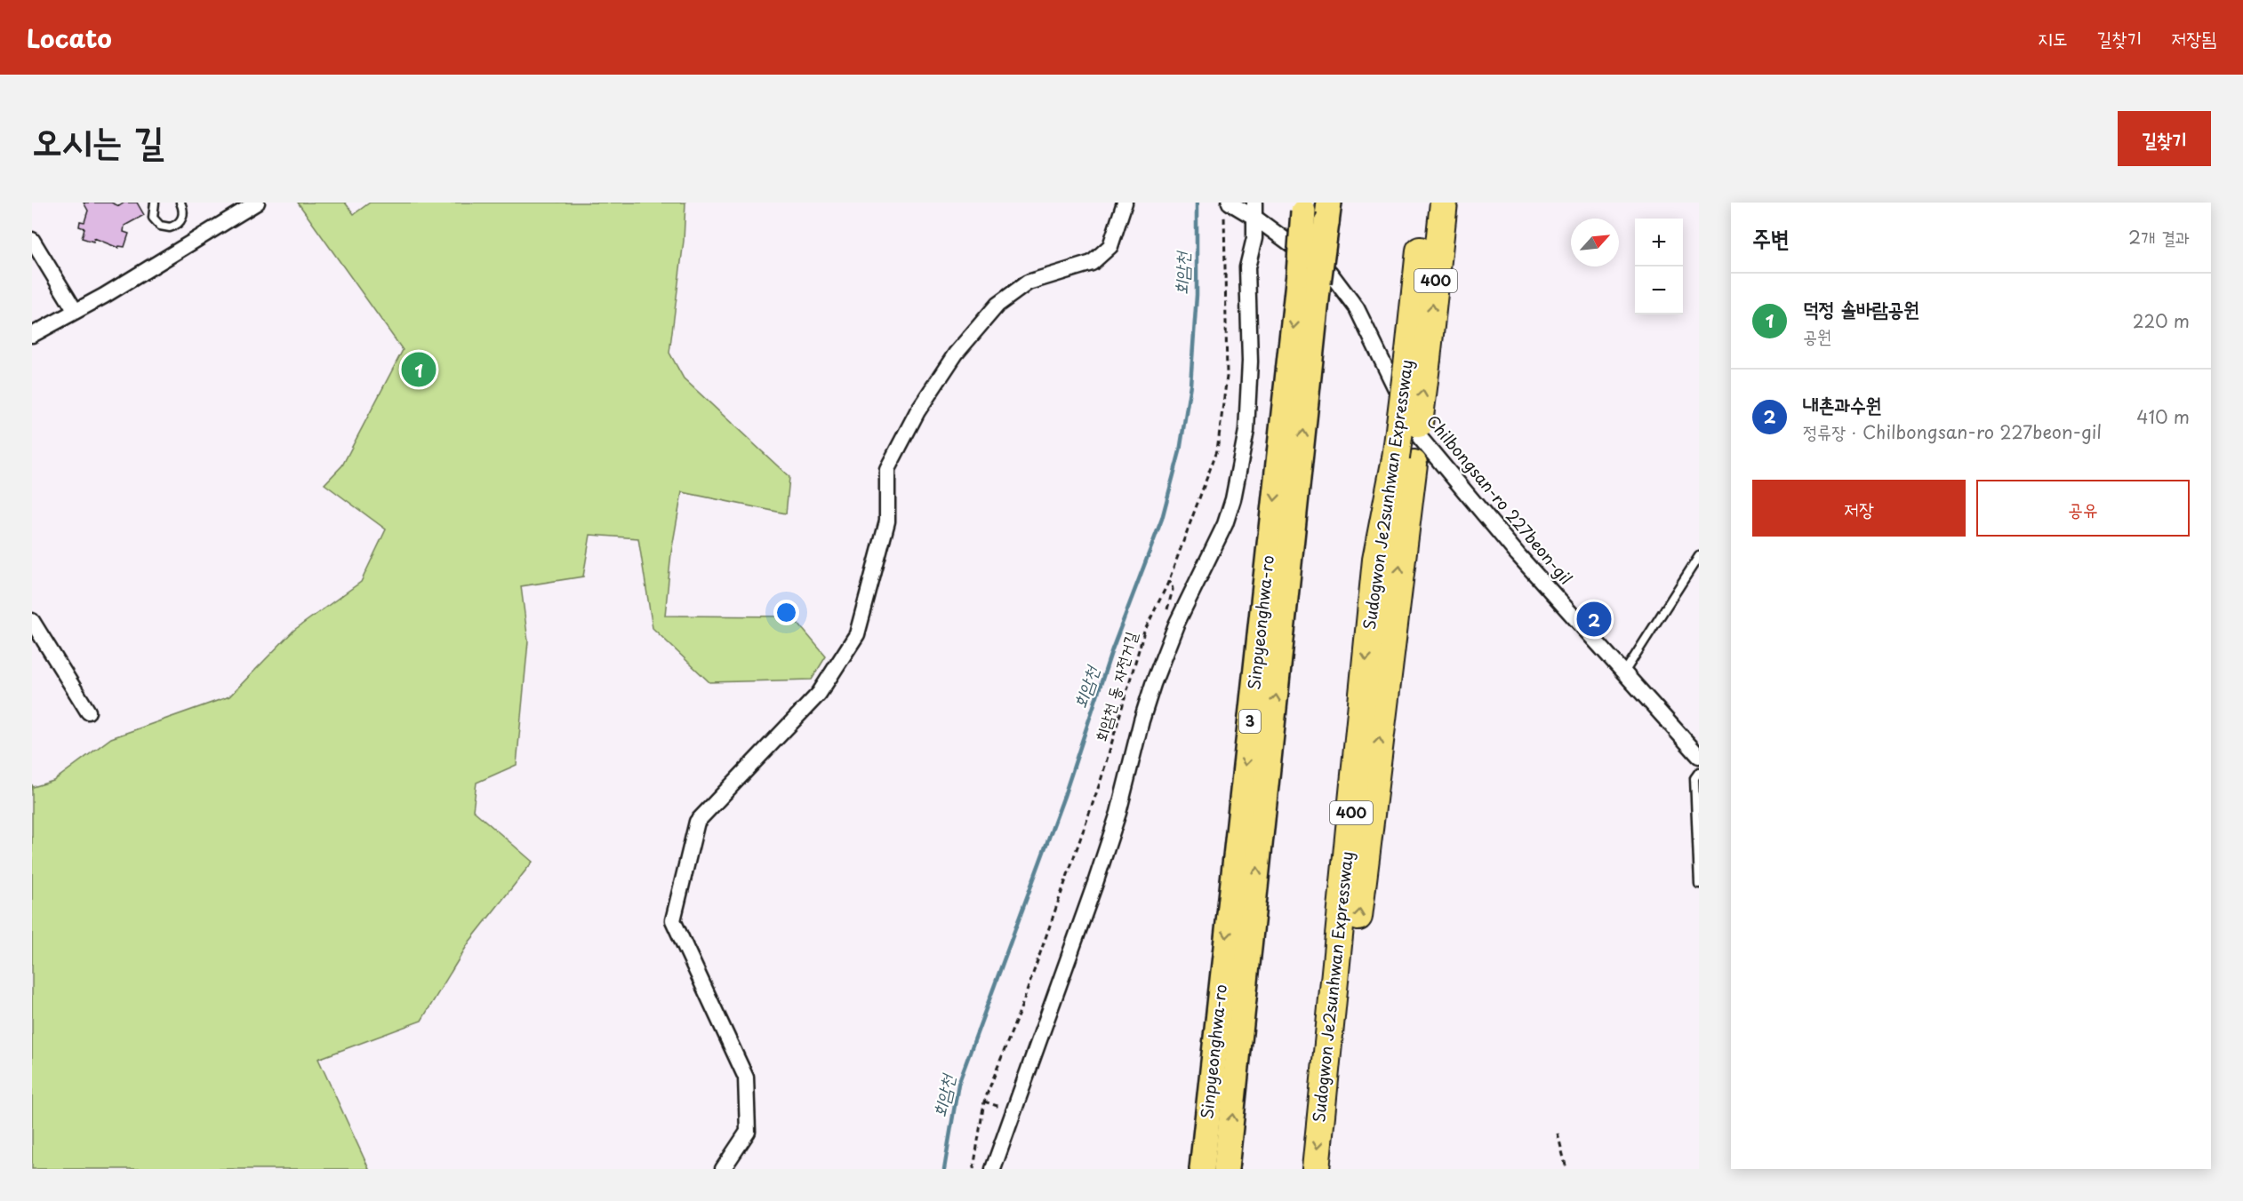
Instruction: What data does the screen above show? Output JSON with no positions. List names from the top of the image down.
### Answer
{
  "streets": {
    "highway": [
      "400",
      "Sudogwon Je2sunhwan Expressway",
      "Sinpyeonghwa-ro",
      "3"
    ],
    "street": ["Chilbongsan-ro 227beon-gil"],
    "path": ["회암천 동 자전거길"]
  },
  "crossings": [
    ["Chilbongsan-ro 227beon-gil", "회암천 동 자전거길"]
  ],
  "water": ["회암천"],
  "north": "top right",
  "page": {
    "header": "Locato",
    "nav": ["지도", "길찾기", "저장됨"],
    "title": "오시는 길",
    "buttons": [
      "길찾기",
      ["저장", "공유"]
    ],
    "heading": ["주변", "2개 결과"],
    "map_buttons": ["+", "−"],
    "list": [
      {
        "mark": "1",
        "name": "덕정 솔바람공원",
        "note": "공원",
        "value": "220 m"
      },
      {
        "mark": "2",
        "name": "내촌과수원",
        "note": "정류장 · Chilbongsan-ro 227beon-gil",
        "value": "410 m"
      }
    ],
    "pins": ["1", "2"]
  }
}
